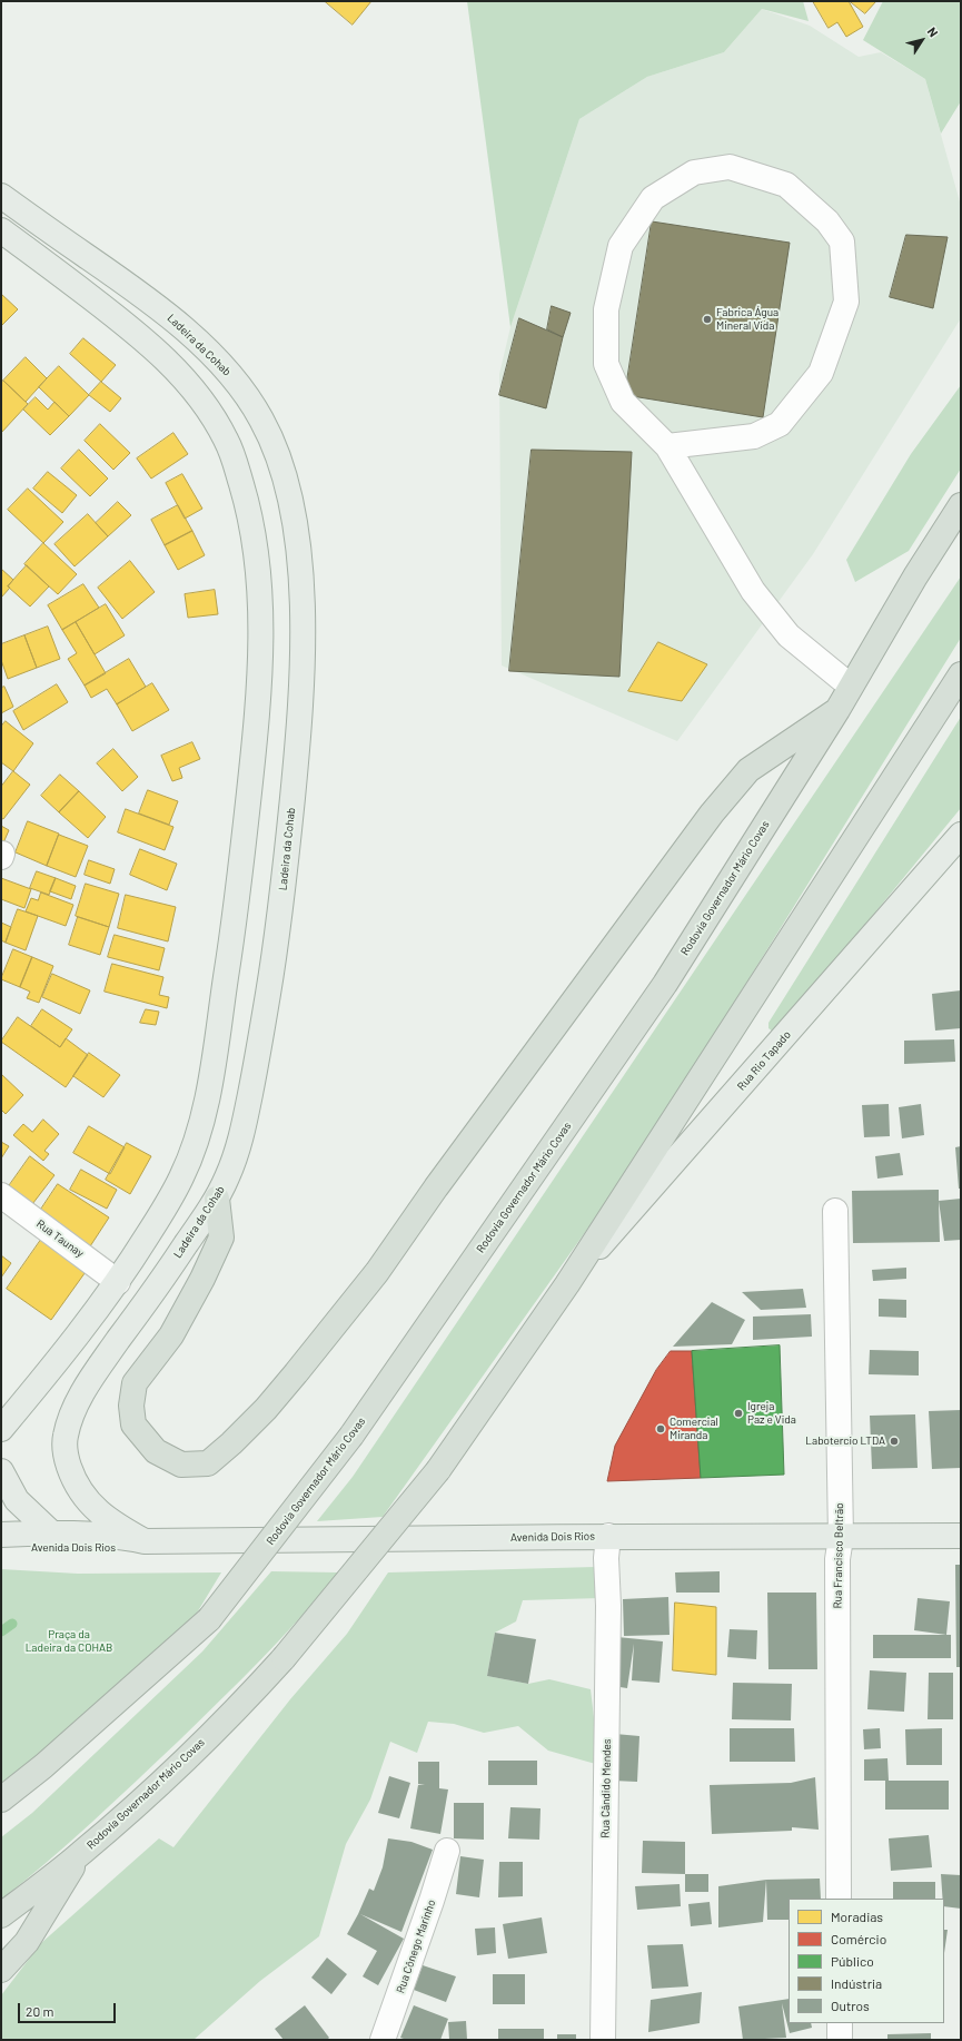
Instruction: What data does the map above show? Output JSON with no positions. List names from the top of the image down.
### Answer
{
  "streets": {
    "highway": ["Rodovia Governador Mário Covas"],
    "main road": ["Ladeira da Cohab", "Rua Rio Tapado", "Avenida Dois Rios"],
    "street": [
      "Rua Taunay",
      "Rua Francisco Beltrão",
      "Rua Cândido Mendes",
      "Rua Cônego Marinho"
    ]
  },
  "crossings": [
    ["Ladeira da Cohab", "Avenida Dois Rios"],
    ["Rodovia Governador Mário Covas", "Rua Rio Tapado"],
    ["Avenida Dois Rios", "Rua Francisco Beltrão"],
    ["Avenida Dois Rios", "Rua Cândido Mendes"]
  ],
  "parks": ["Praça da Ladeira da COHAB"],
  "places": [
    "Fabrica Água Mineral Vida",
    "Igreja Paz e Vida",
    "Comercial Miranda",
    "Labotercio LTDA"
  ],
  "legend": [
    "Moradias",
    "Comércio",
    "Público",
    "Indústria",
    "Outros"
  ],
  "scale_bar": "20 m",
  "north": "top right"
}
